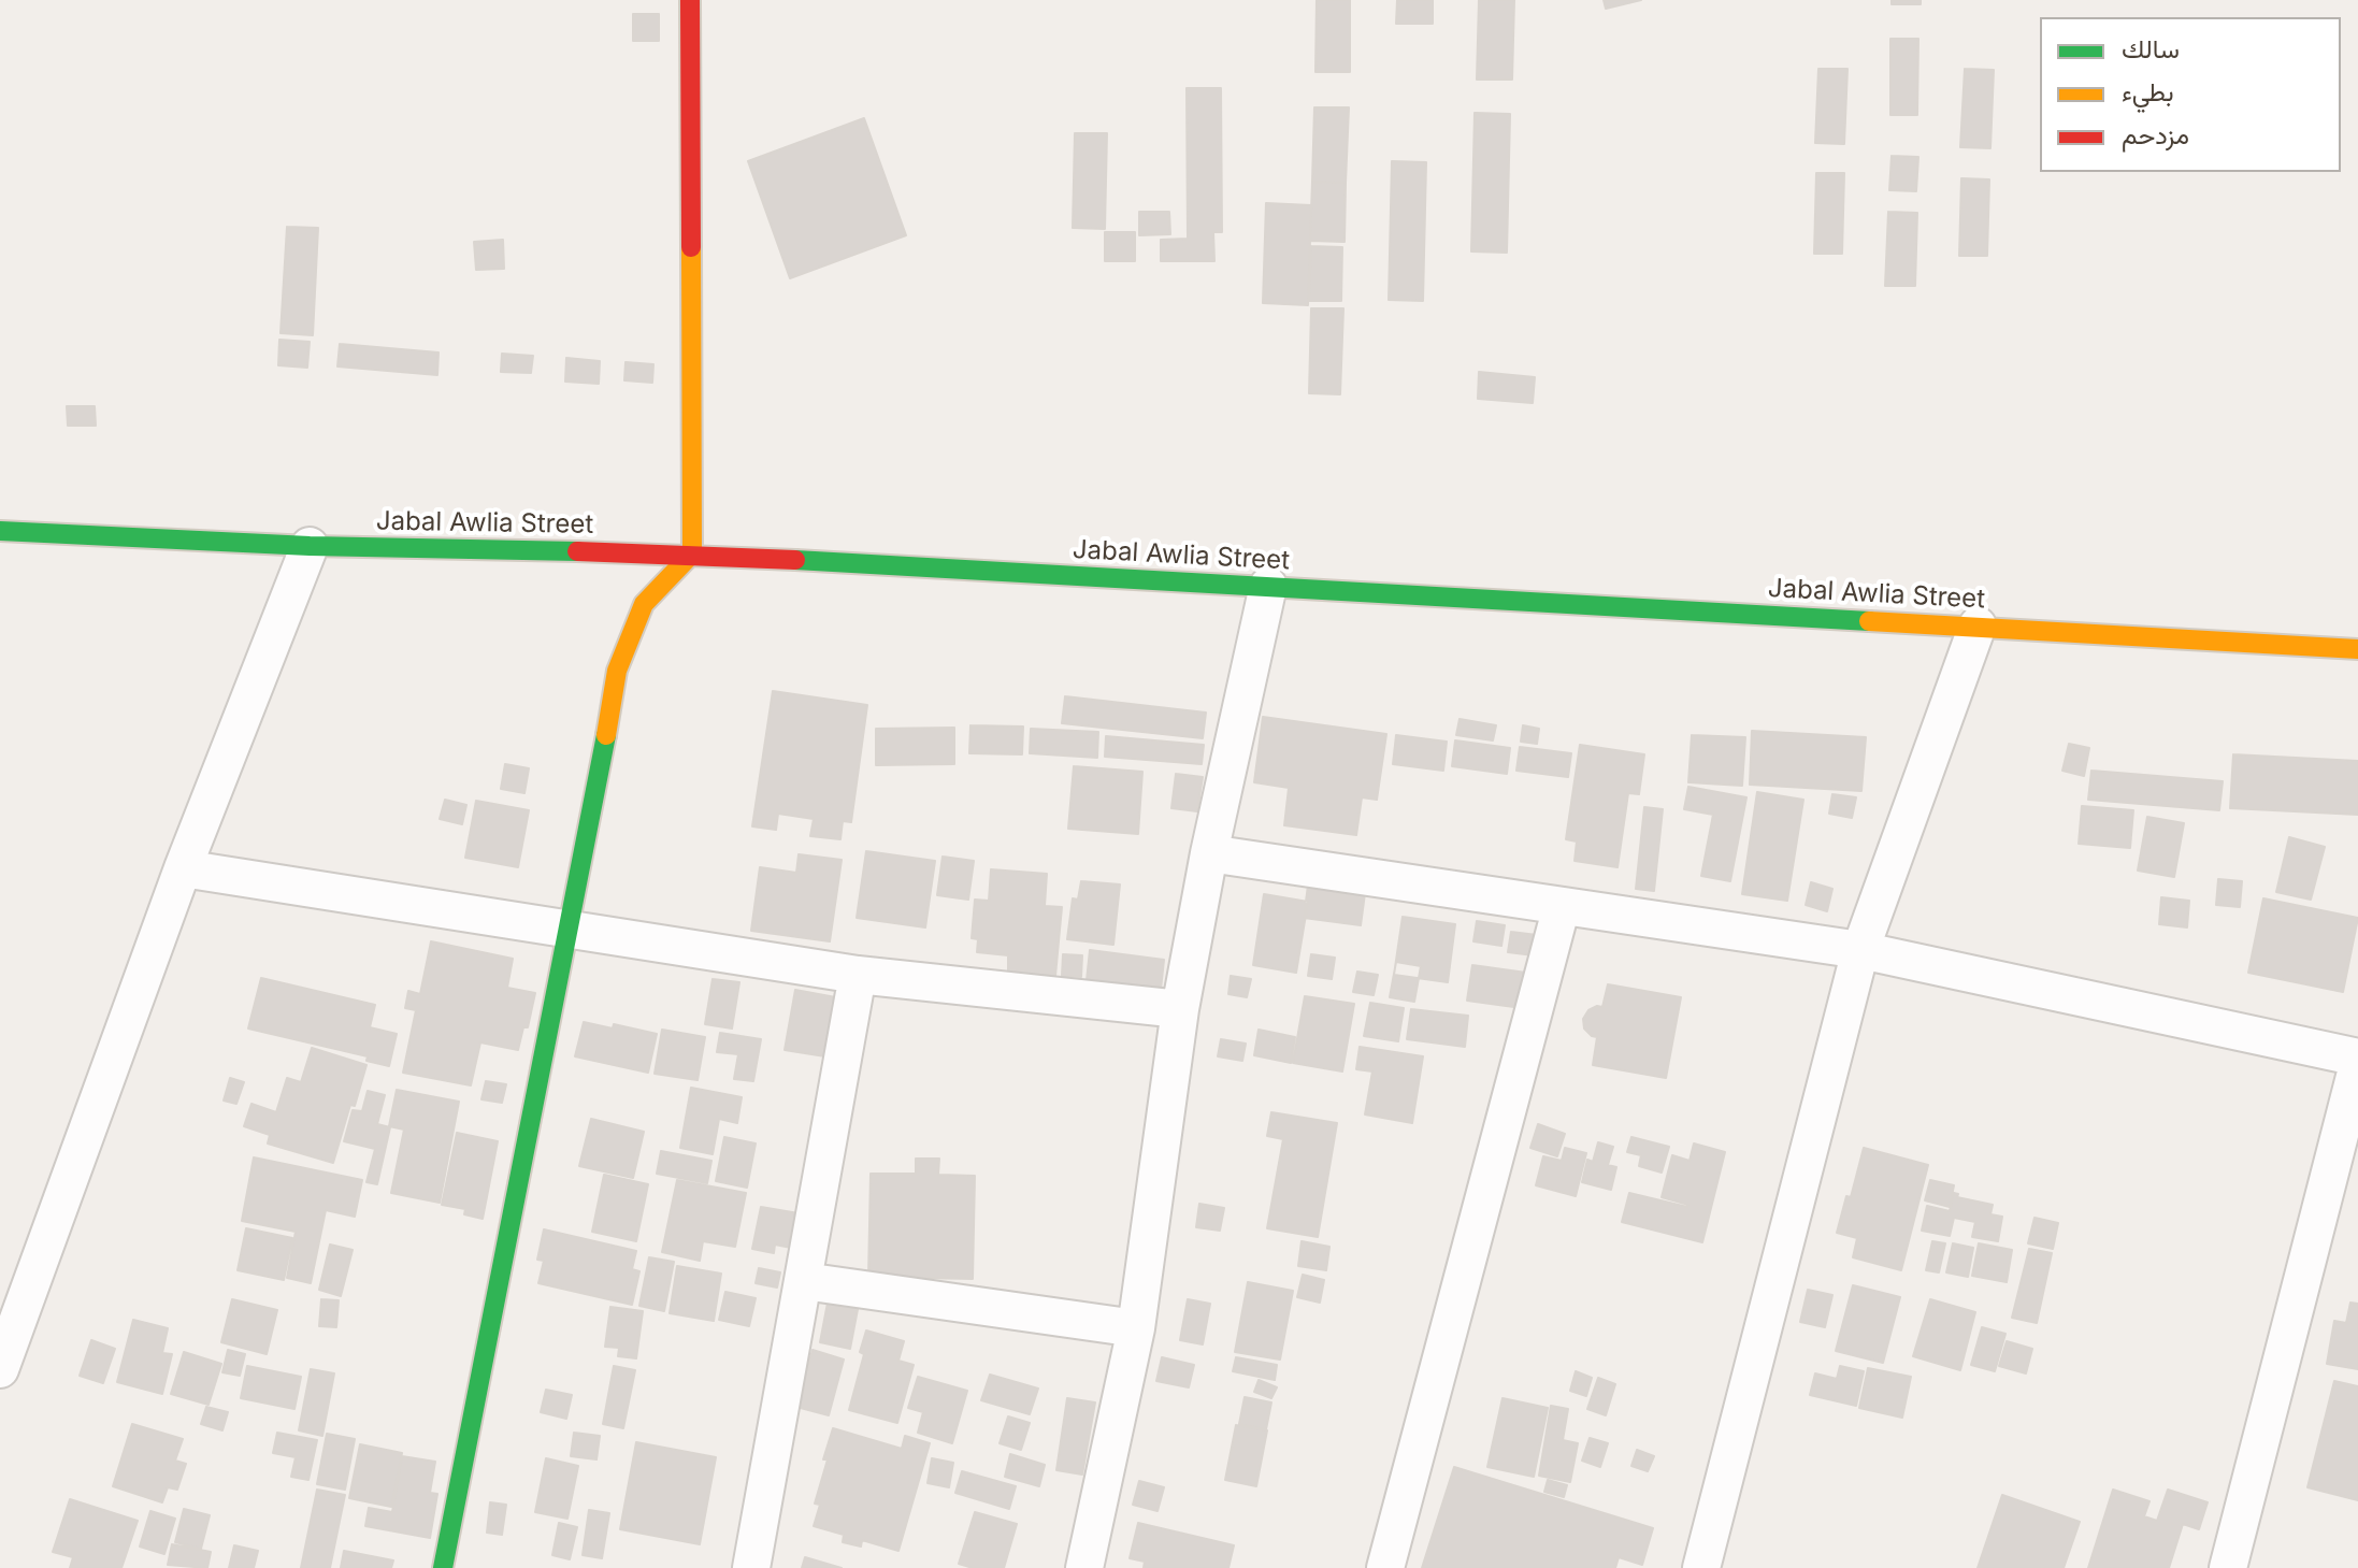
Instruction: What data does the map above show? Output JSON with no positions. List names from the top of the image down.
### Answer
{
  "streets": {
    "main road": ["Jabal Awlia Street"]
  },
  "legend": ["سالك", "بطيء", "مزدحم"]
}
